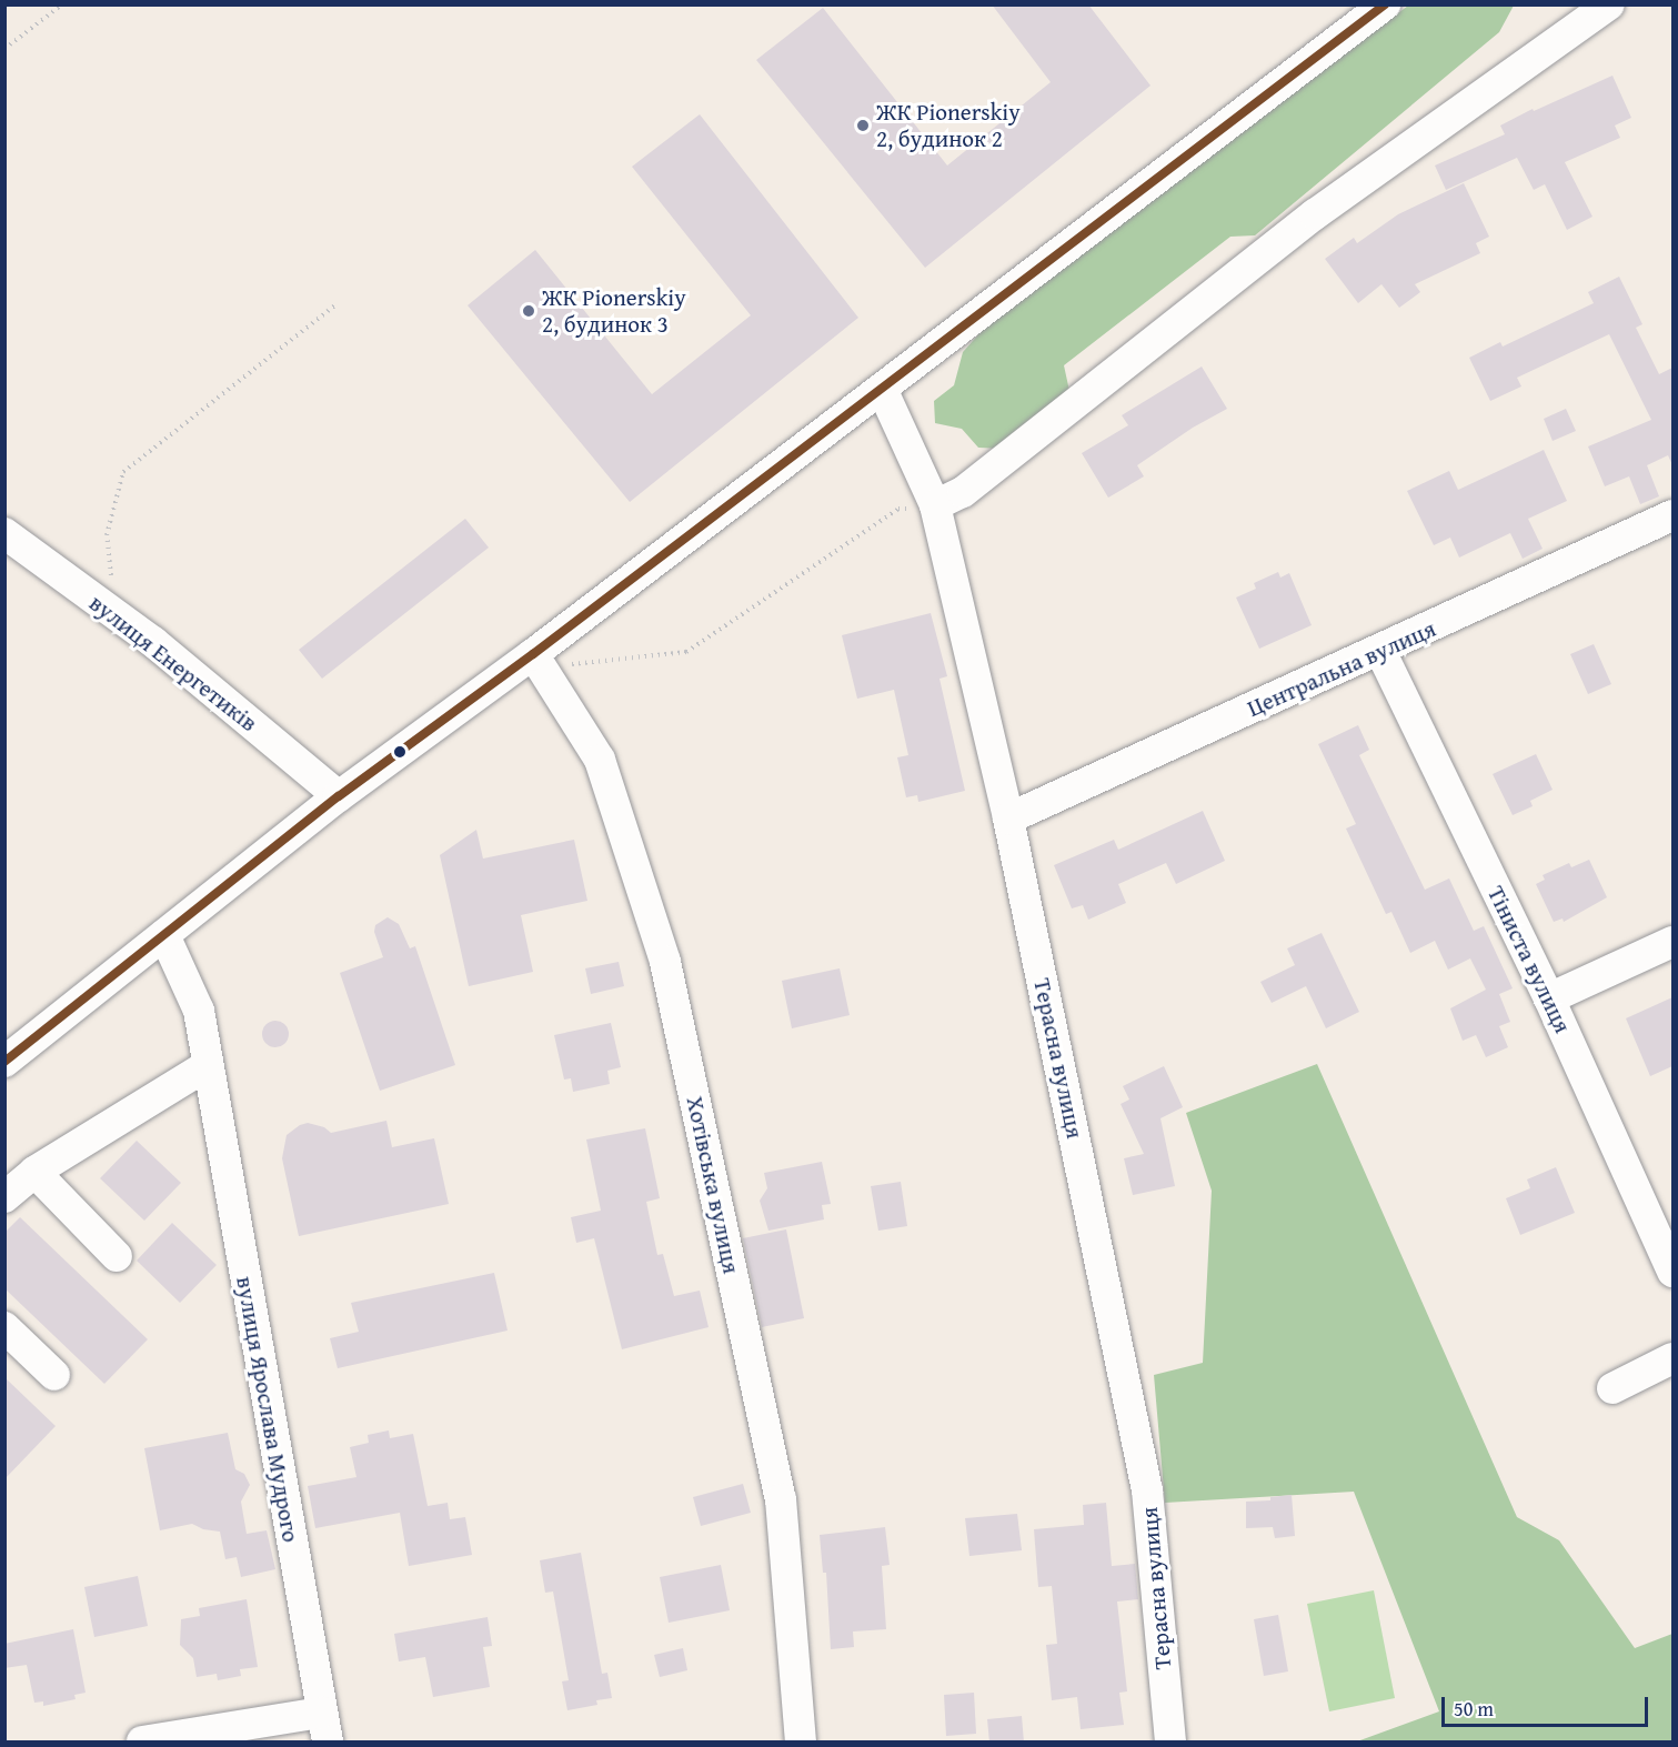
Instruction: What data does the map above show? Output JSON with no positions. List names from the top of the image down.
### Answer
{
  "streets": {
    "street": [
      "вулиця Енергетиків",
      "Центральна вулиця",
      "Тіниста вулиця",
      "Терасна вулиця",
      "Хотівська вулиця",
      "вулиця Ярослава Мудрого"
    ]
  },
  "crossings": [
    ["Центральна вулиця", "Тіниста вулиця"],
    ["Центральна вулиця", "Терасна вулиця"]
  ],
  "places": ["ЖК Pionerskiy 2, будинок 2", "ЖК Pionerskiy 2, будинок 3"],
  "scale_bar": "50 m"
}
